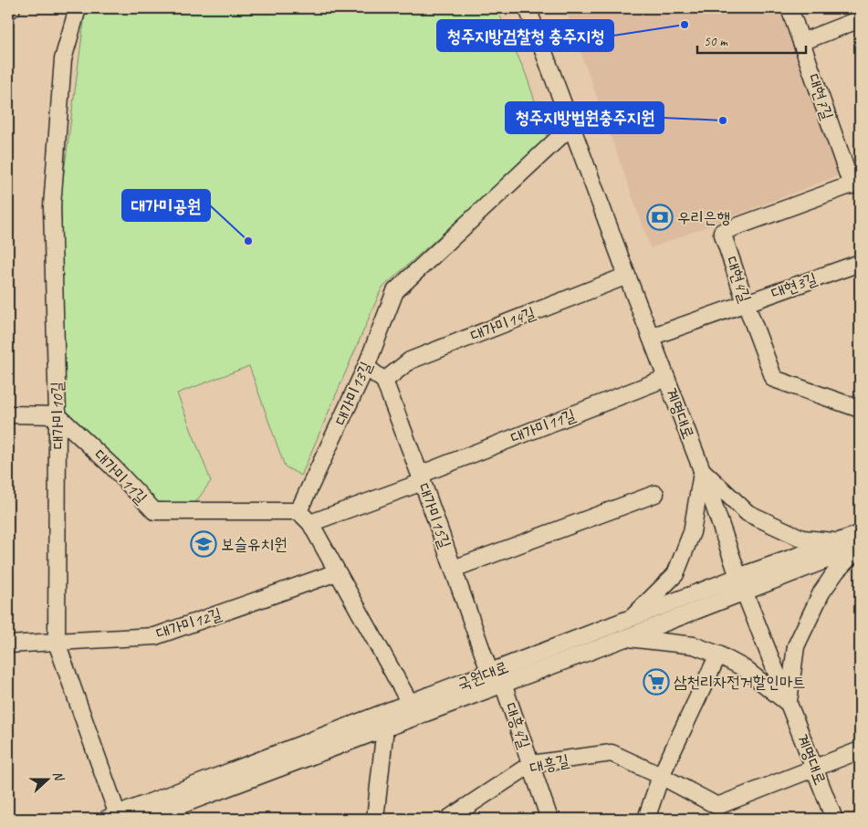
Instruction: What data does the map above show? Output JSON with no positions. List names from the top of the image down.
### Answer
{
  "streets": {
    "street": [
      "대현7길",
      "대현4길",
      "대현3길",
      "대가미14길",
      "대가미13길",
      "계명대로",
      "대가미10길",
      "대가미11길",
      "대가미15길",
      "대가미12길",
      "국원대로",
      "대흥4길",
      "대흥길"
    ]
  },
  "crossings": [
    ["대현7길", "대현4길"],
    ["대현4길", "대현3길"],
    ["대현3길", "계명대로"],
    ["대가미14길", "계명대로"],
    ["대가미14길", "대가미15길"],
    ["대가미13길", "계명대로"],
    ["대가미13길", "대가미11길"],
    ["계명대로", "대가미11길"],
    ["계명대로", "국원대로"],
    ["계명대로", "대흥길"],
    ["대가미10길", "대가미11길"],
    ["대가미10길", "대가미12길"],
    ["대가미10길", "국원대로"],
    ["대가미11길", "대가미15길"],
    ["대가미15길", "국원대로"],
    ["국원대로", "대흥4길"],
    ["대흥4길", "대흥길"]
  ],
  "places": {
    "other": ["청주지방검찰청 충주지청", "청주지방법원충주지원", "대가미공원"],
    "bank": ["우리은행"],
    "school or university": ["보슬유치원"],
    "supermarket": ["삼천리자전거할인마트"]
  },
  "scale_bar": "50 m",
  "north": "right"
}
